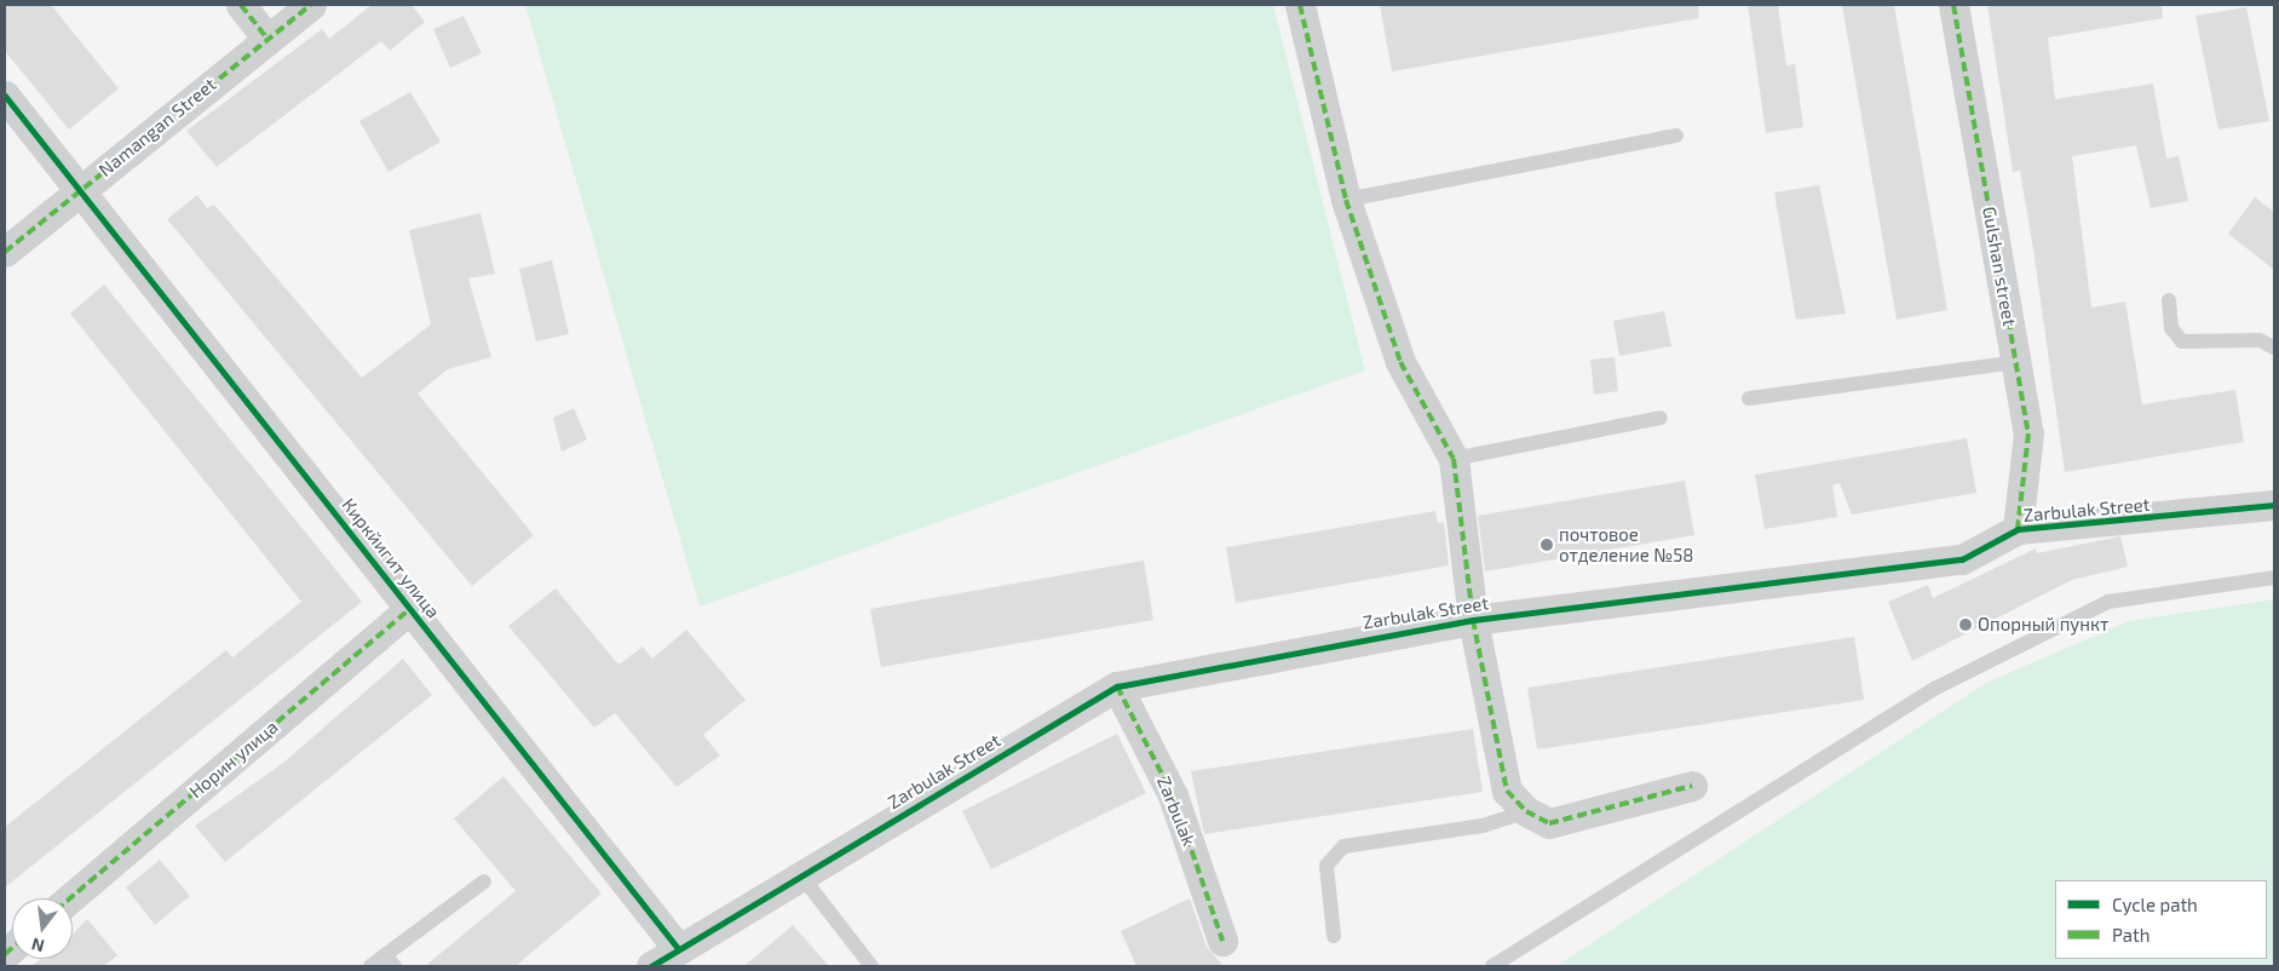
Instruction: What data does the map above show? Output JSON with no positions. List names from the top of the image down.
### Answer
{
  "streets": {
    "street": [
      "Namangan Street",
      "Gulshan street",
      "Zarbulak Street",
      "Киркйигит улица",
      "Норин улица",
      "Zarbulak"
    ]
  },
  "crossings": [
    ["Namangan Street", "Киркйигит улица"],
    ["Gulshan street", "Zarbulak Street"],
    ["Zarbulak Street", "Киркйигит улица"],
    ["Zarbulak Street", "Zarbulak"],
    ["Киркйигит улица", "Норин улица"]
  ],
  "places": ["почтовое отделение №58", "Опорный пункт"],
  "legend": ["Cycle path", "Path"],
  "north": "bottom"
}
